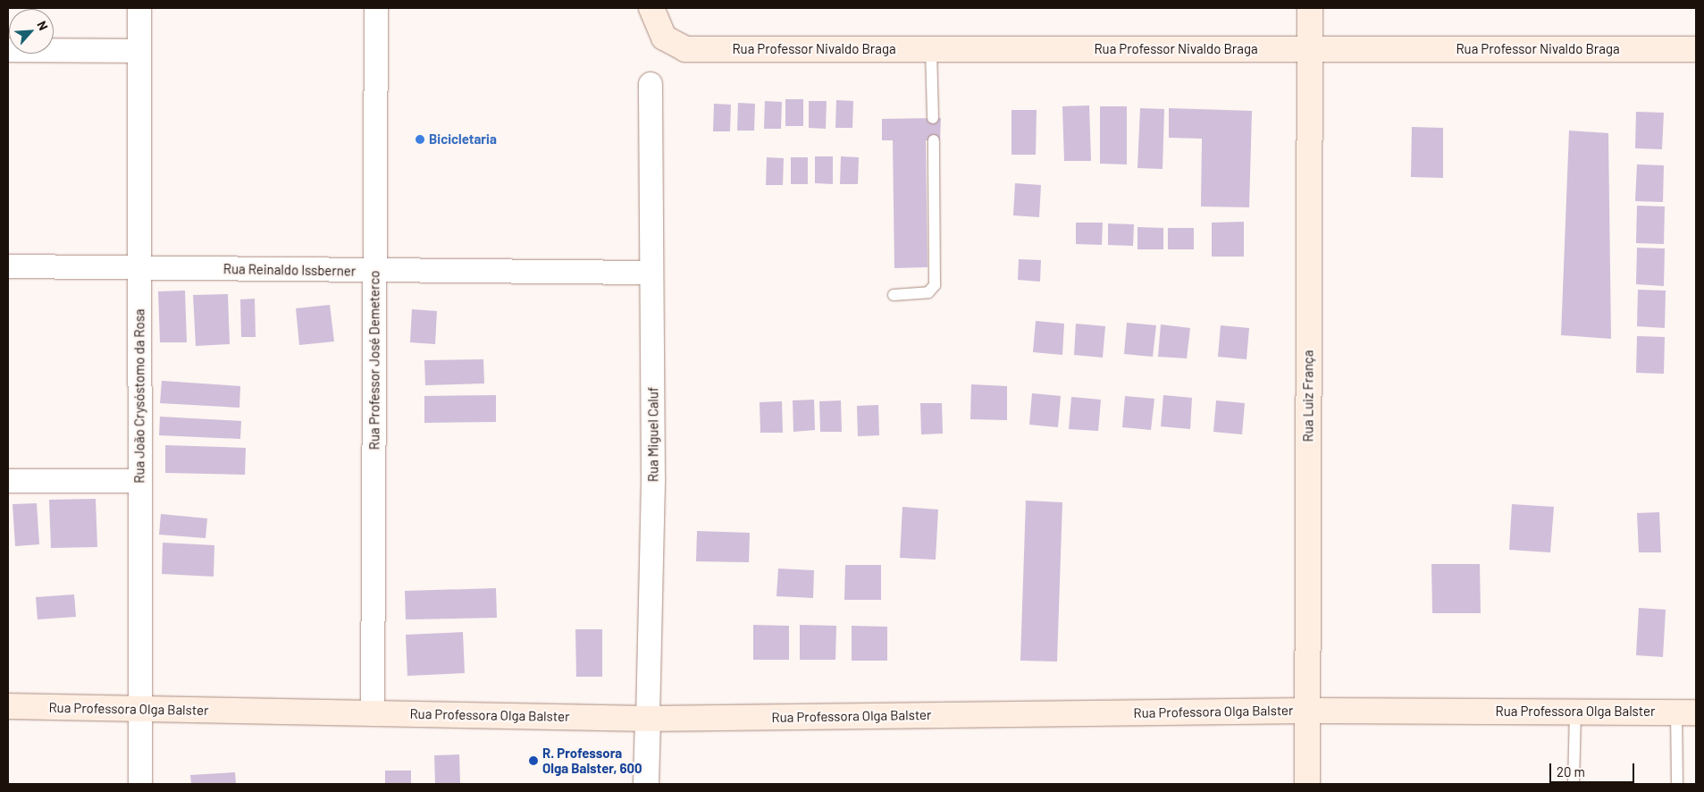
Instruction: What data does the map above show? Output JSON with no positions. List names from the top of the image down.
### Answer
{
  "streets": {
    "main road": ["Rua Professor Nivaldo Braga", "Rua Luiz França", "Rua Professora Olga Balster"],
    "street": [
      "Rua Reinaldo Issberner",
      "Rua Professor José Demeterco",
      "Rua João Crysóstomo da Rosa",
      "Rua Miguel Caluf"
    ]
  },
  "crossings": [
    ["Rua Professor Nivaldo Braga", "Rua Luiz França"],
    ["Rua Reinaldo Issberner", "Rua Professor José Demeterco"],
    ["Rua Reinaldo Issberner", "Rua João Crysóstomo da Rosa"],
    ["Rua Reinaldo Issberner", "Rua Miguel Caluf"],
    ["Rua Professor José Demeterco", "Rua Professora Olga Balster"],
    ["Rua João Crysóstomo da Rosa", "Rua Professora Olga Balster"],
    ["Rua Luiz França", "Rua Professora Olga Balster"],
    ["Rua Miguel Caluf", "Rua Professora Olga Balster"]
  ],
  "places": ["Bicicletaria", "R. Professora Olga Balster, 600"],
  "scale_bar": "20 m",
  "north": "top right"
}
